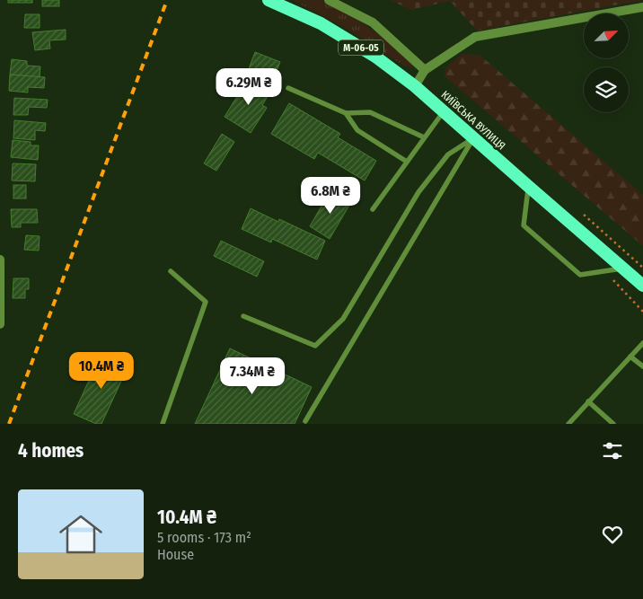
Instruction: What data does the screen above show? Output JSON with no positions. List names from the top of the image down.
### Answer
{
  "streets": {
    "highway": ["М-06-05", "КИЇВСЬКА ВУЛИЦЯ"]
  },
  "north": "top right",
  "page": {
    "price": [
      "6.29M ₴",
      "6.8M ₴",
      "10.4M ₴",
      "7.34M ₴"
    ],
    "heading": "4 homes",
    "list": [
      {
        "name": "10.4M ₴",
        "note": "5 rooms · 173 m² · House"
      }
    ]
  }
}
